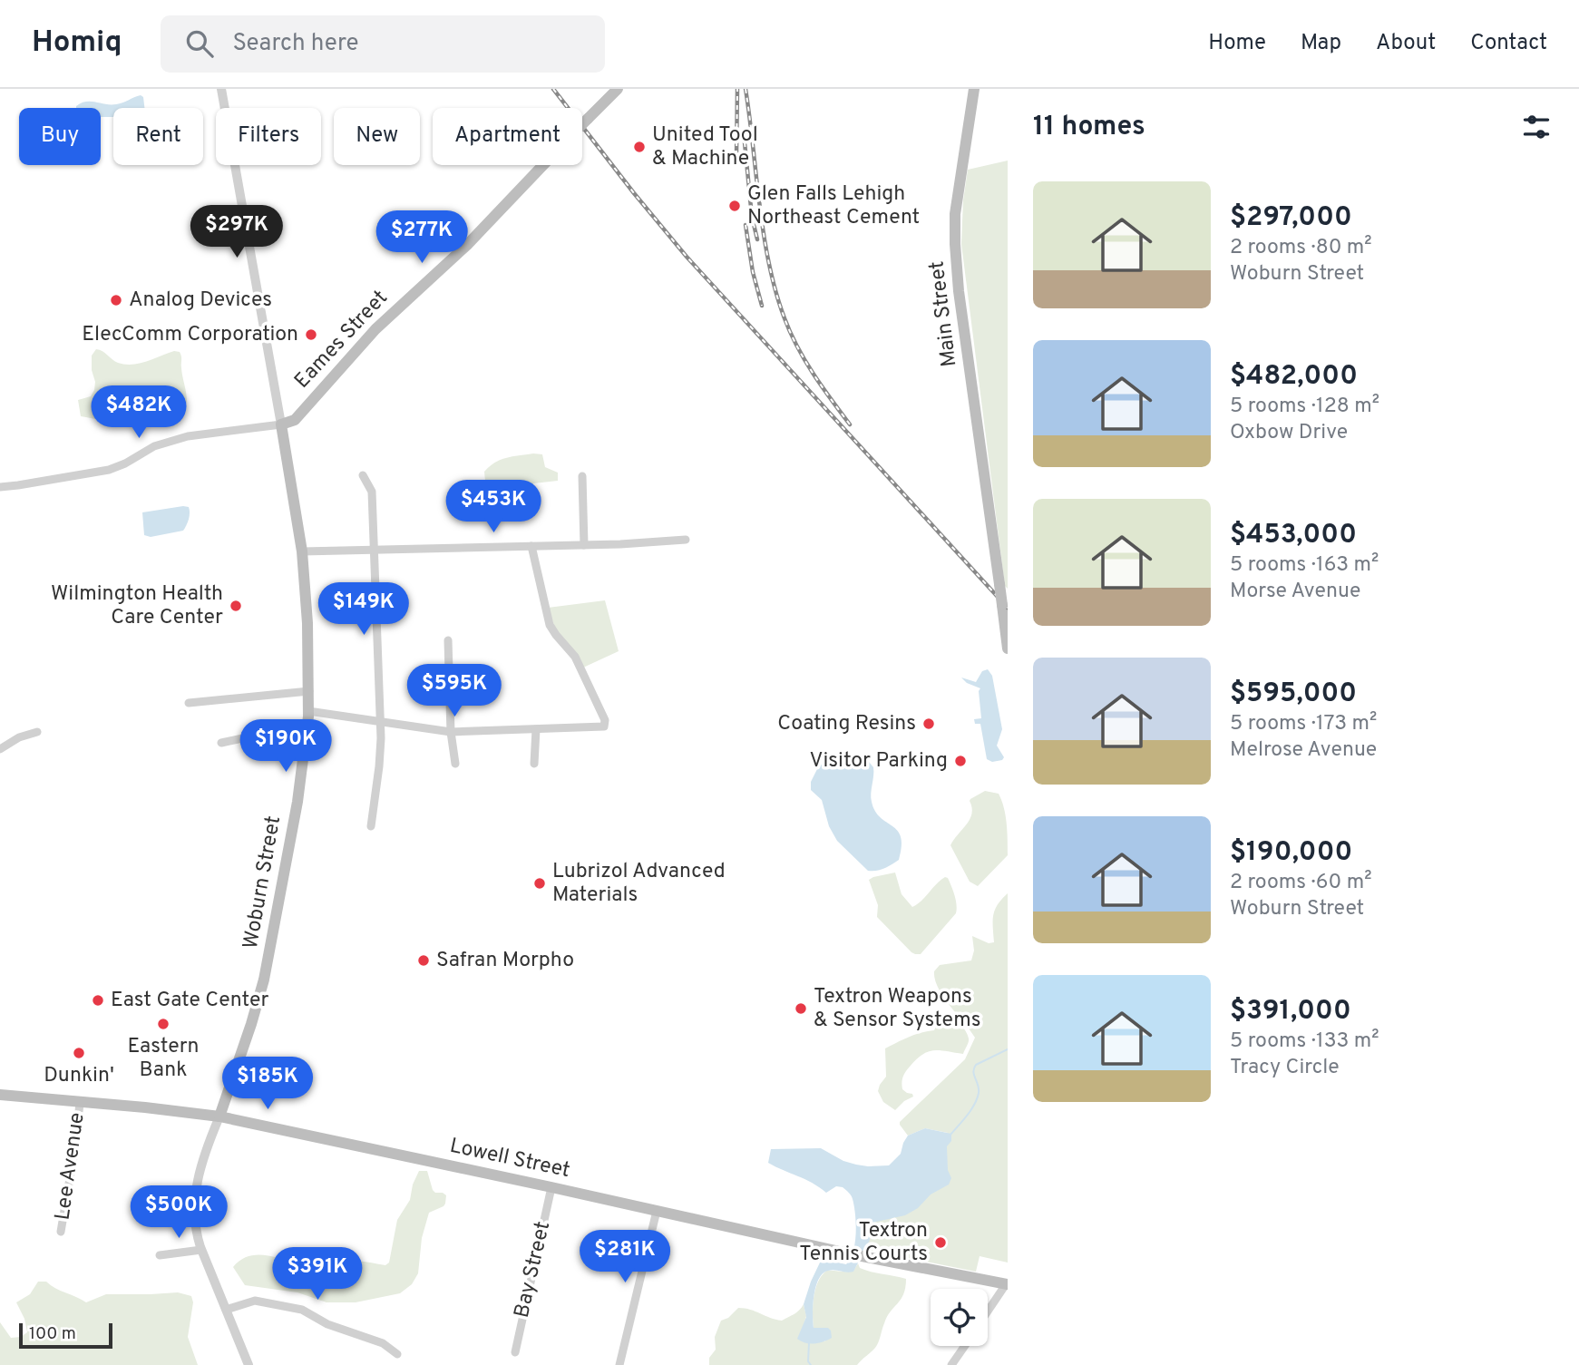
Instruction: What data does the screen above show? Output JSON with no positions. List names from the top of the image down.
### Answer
{
  "streets": {
    "main road": [
      "Main Street",
      "Eames Street",
      "Woburn Street",
      "Lowell Street"
    ],
    "street": ["Lee Avenue", "Bay Street"]
  },
  "crossings": [
    ["Eames Street", "Woburn Street"],
    ["Woburn Street", "Lowell Street"],
    ["Lowell Street", "Lee Avenue"],
    ["Lowell Street", "Bay Street"]
  ],
  "places": [
    "United Tool & Machine",
    "Glen Falls Lehigh Northeast Cement",
    "Analog Devices",
    "ElecComm Corporation",
    "Wilmington Health Care Center",
    "Coating Resins",
    "Visitor Parking",
    "Lubrizol Advanced Materials",
    "Safran Morpho",
    "East Gate Center",
    "Textron Weapons & Sensor Systems",
    "Eastern Bank",
    "Dunkin'",
    "Textron Tennis Courts"
  ],
  "scale_bar": "100 m",
  "page": {
    "header": "Homiq",
    "search": "Search here",
    "nav": [
      "Home",
      "Map",
      "About",
      "Contact"
    ],
    "heading": "11 homes",
    "chip": [
      "Buy",
      "Rent",
      "Filters",
      "New",
      "Apartment"
    ],
    "list": [
      {
        "name": "$297,000",
        "note": "2 rooms · 80 m² · Woburn Street"
      },
      {
        "name": "$482,000",
        "note": "5 rooms · 128 m² · Oxbow Drive"
      },
      {
        "name": "$453,000",
        "note": "5 rooms · 163 m² · Morse Avenue"
      },
      {
        "name": "$595,000",
        "note": "5 rooms · 173 m² · Melrose Avenue"
      },
      {
        "name": "$190,000",
        "note": "2 rooms · 60 m² · Woburn Street"
      },
      {
        "name": "$391,000",
        "note": "5 rooms · 133 m² · Tracy Circle"
      }
    ],
    "price": [
      "$297K",
      "$277K",
      "$482K",
      "$453K",
      "$149K",
      "$595K",
      "$190K",
      "$185K",
      "$500K",
      "$281K",
      "$391K"
    ],
    "scale": "100 m"
  }
}
